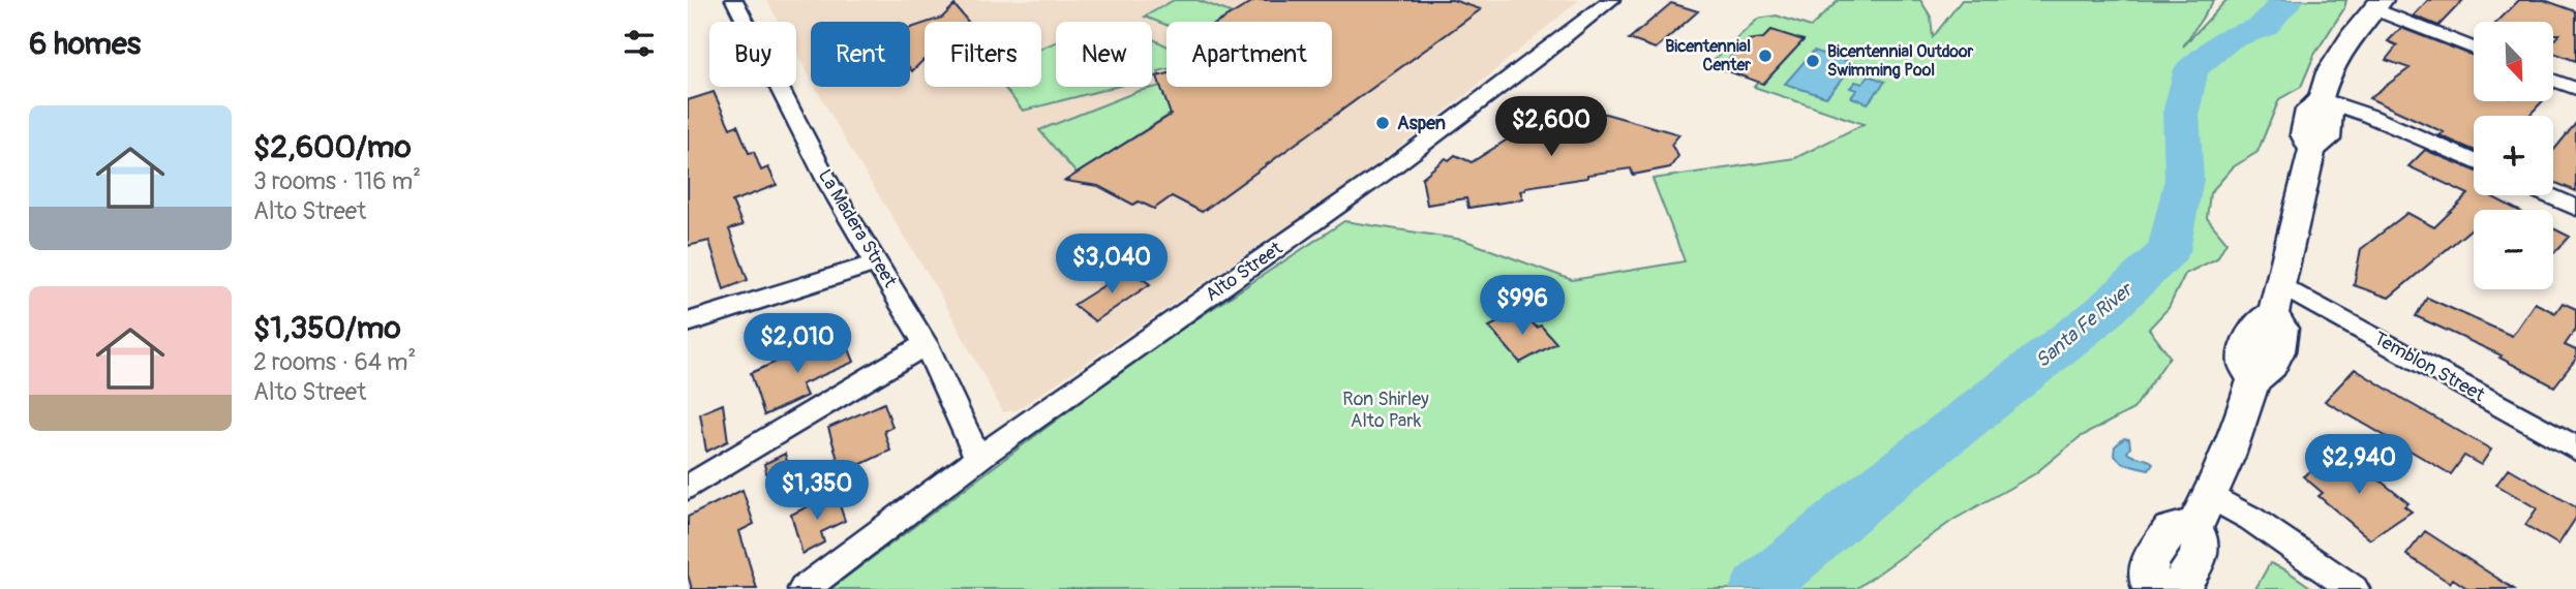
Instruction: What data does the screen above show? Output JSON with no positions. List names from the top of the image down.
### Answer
{
  "streets": {
    "street": ["La Madera Street", "Alto Street", "Temblon Street"]
  },
  "crossings": [
    ["La Madera Street", "Alto Street"]
  ],
  "water": ["Santa Fe River"],
  "parks": ["Ron Shirley Alto Park"],
  "places": ["Bicentennial Center", "Bicentennial Outdoor Swimming Pool", "Aspen"],
  "north": "bottom right",
  "page": {
    "heading": "6 homes",
    "map_buttons": ["+", "−"],
    "chip": [
      "Buy",
      "Rent",
      "Filters",
      "New",
      "Apartment"
    ],
    "list": [
      {
        "name": "$2,600/mo",
        "note": "3 rooms · 116 m² · Alto Street"
      },
      {
        "name": "$1,350/mo",
        "note": "2 rooms · 64 m² · Alto Street"
      }
    ],
    "price": [
      "$2,600",
      "$3,040",
      "$996",
      "$2,010",
      "$2,940",
      "$1,350"
    ]
  }
}
